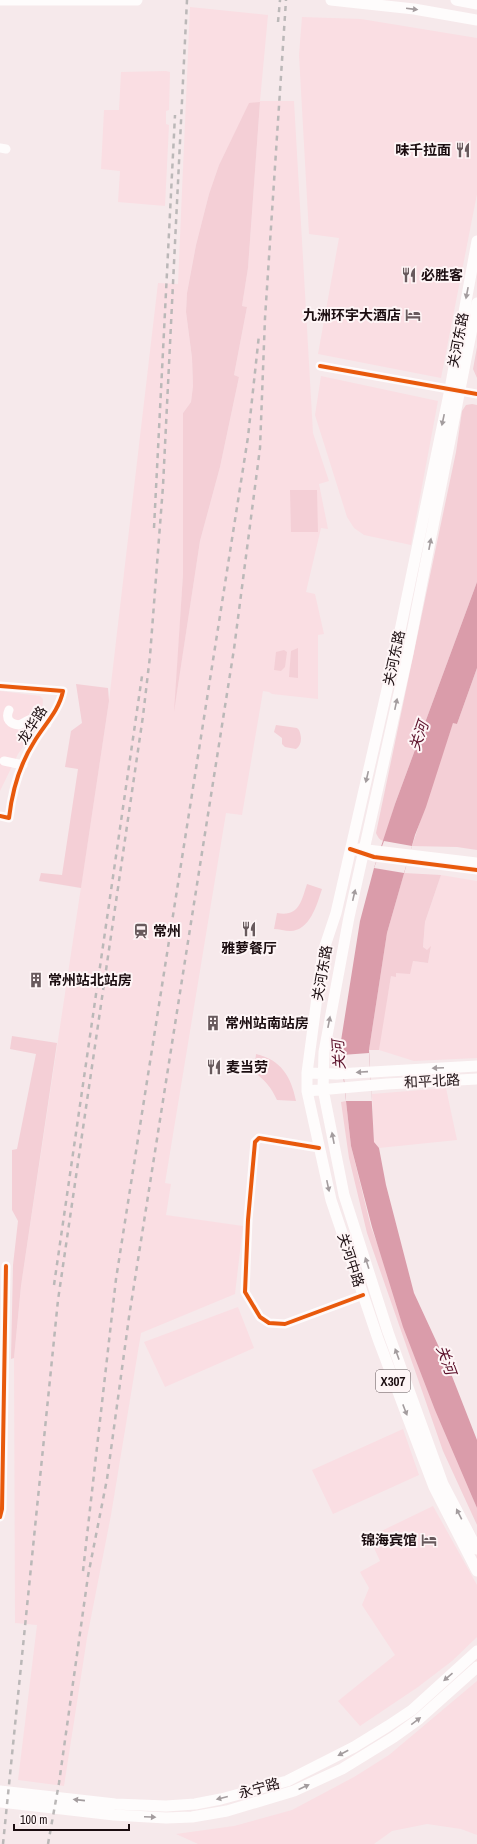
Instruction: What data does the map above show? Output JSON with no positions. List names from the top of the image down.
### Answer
{
  "streets": {
    "main road": [
      "关河东路",
      "和平北路",
      "关河中路",
      "X307",
      "永宁路"
    ],
    "street": ["龙华路"]
  },
  "crossings": [
    ["关河东路", "和平北路"],
    ["关河东路", "关河中路"],
    ["和平北路", "关河中路"]
  ],
  "water": ["关河"],
  "places": {
    "restaurant": [
      "味千拉面",
      "必胜客",
      "雅萝餐厅",
      "麦当劳"
    ],
    "hotel": ["九洲环宇大酒店", "锦海宾馆"],
    "station": ["常州"],
    "building": ["常州站北站房", "常州站南站房"]
  },
  "scale_bar": "100 m"
}
